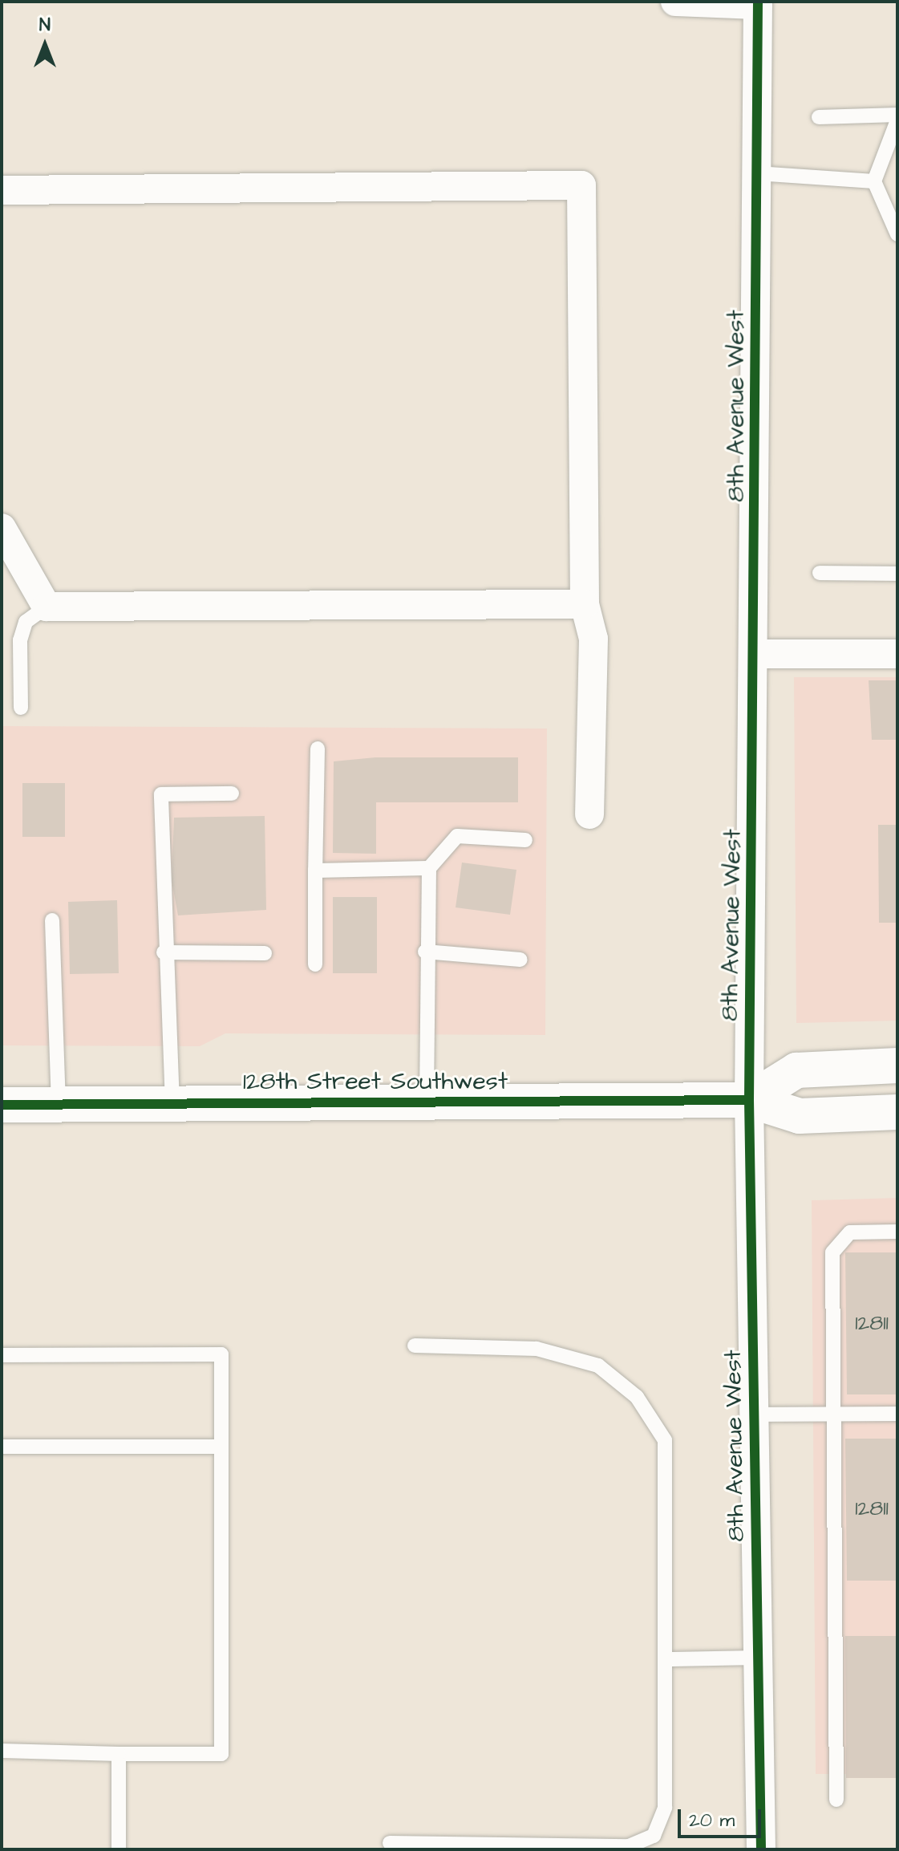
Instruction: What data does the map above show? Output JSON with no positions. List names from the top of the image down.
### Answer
{
  "streets": {
    "main road": ["128th Street Southwest"],
    "street": ["8th Avenue West"]
  },
  "crossings": [
    ["8th Avenue West", "128th Street Southwest"]
  ],
  "house_numbers": ["12811", "12811"],
  "scale_bar": "20 m",
  "north": "top"
}
